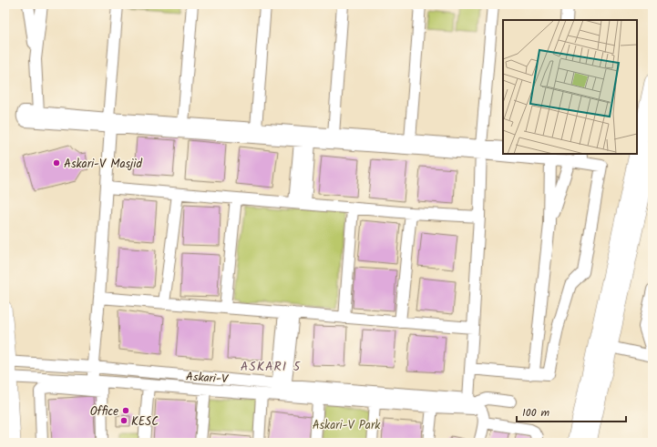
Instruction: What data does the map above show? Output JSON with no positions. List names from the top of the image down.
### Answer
{
  "streets": {
    "street": ["Askari-V"]
  },
  "districts": ["ASKARI 5"],
  "parks": ["Askari-V Park"],
  "places": ["Askari-V Masjid", "Office", "KESC"],
  "scale_bar": "100 m"
}
